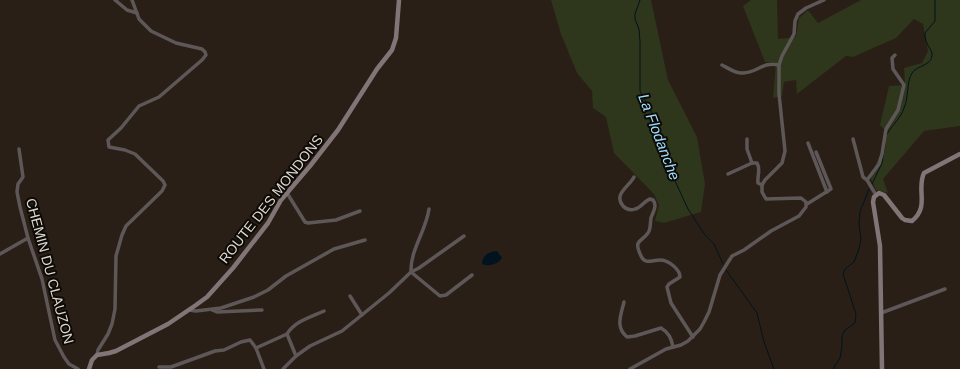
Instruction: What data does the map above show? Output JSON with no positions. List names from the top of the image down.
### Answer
{
  "streets": {
    "street": ["ROUTE DES MONDONS", "CHEMIN DU CLAUZON"]
  },
  "water": ["La Flodanche"]
}
